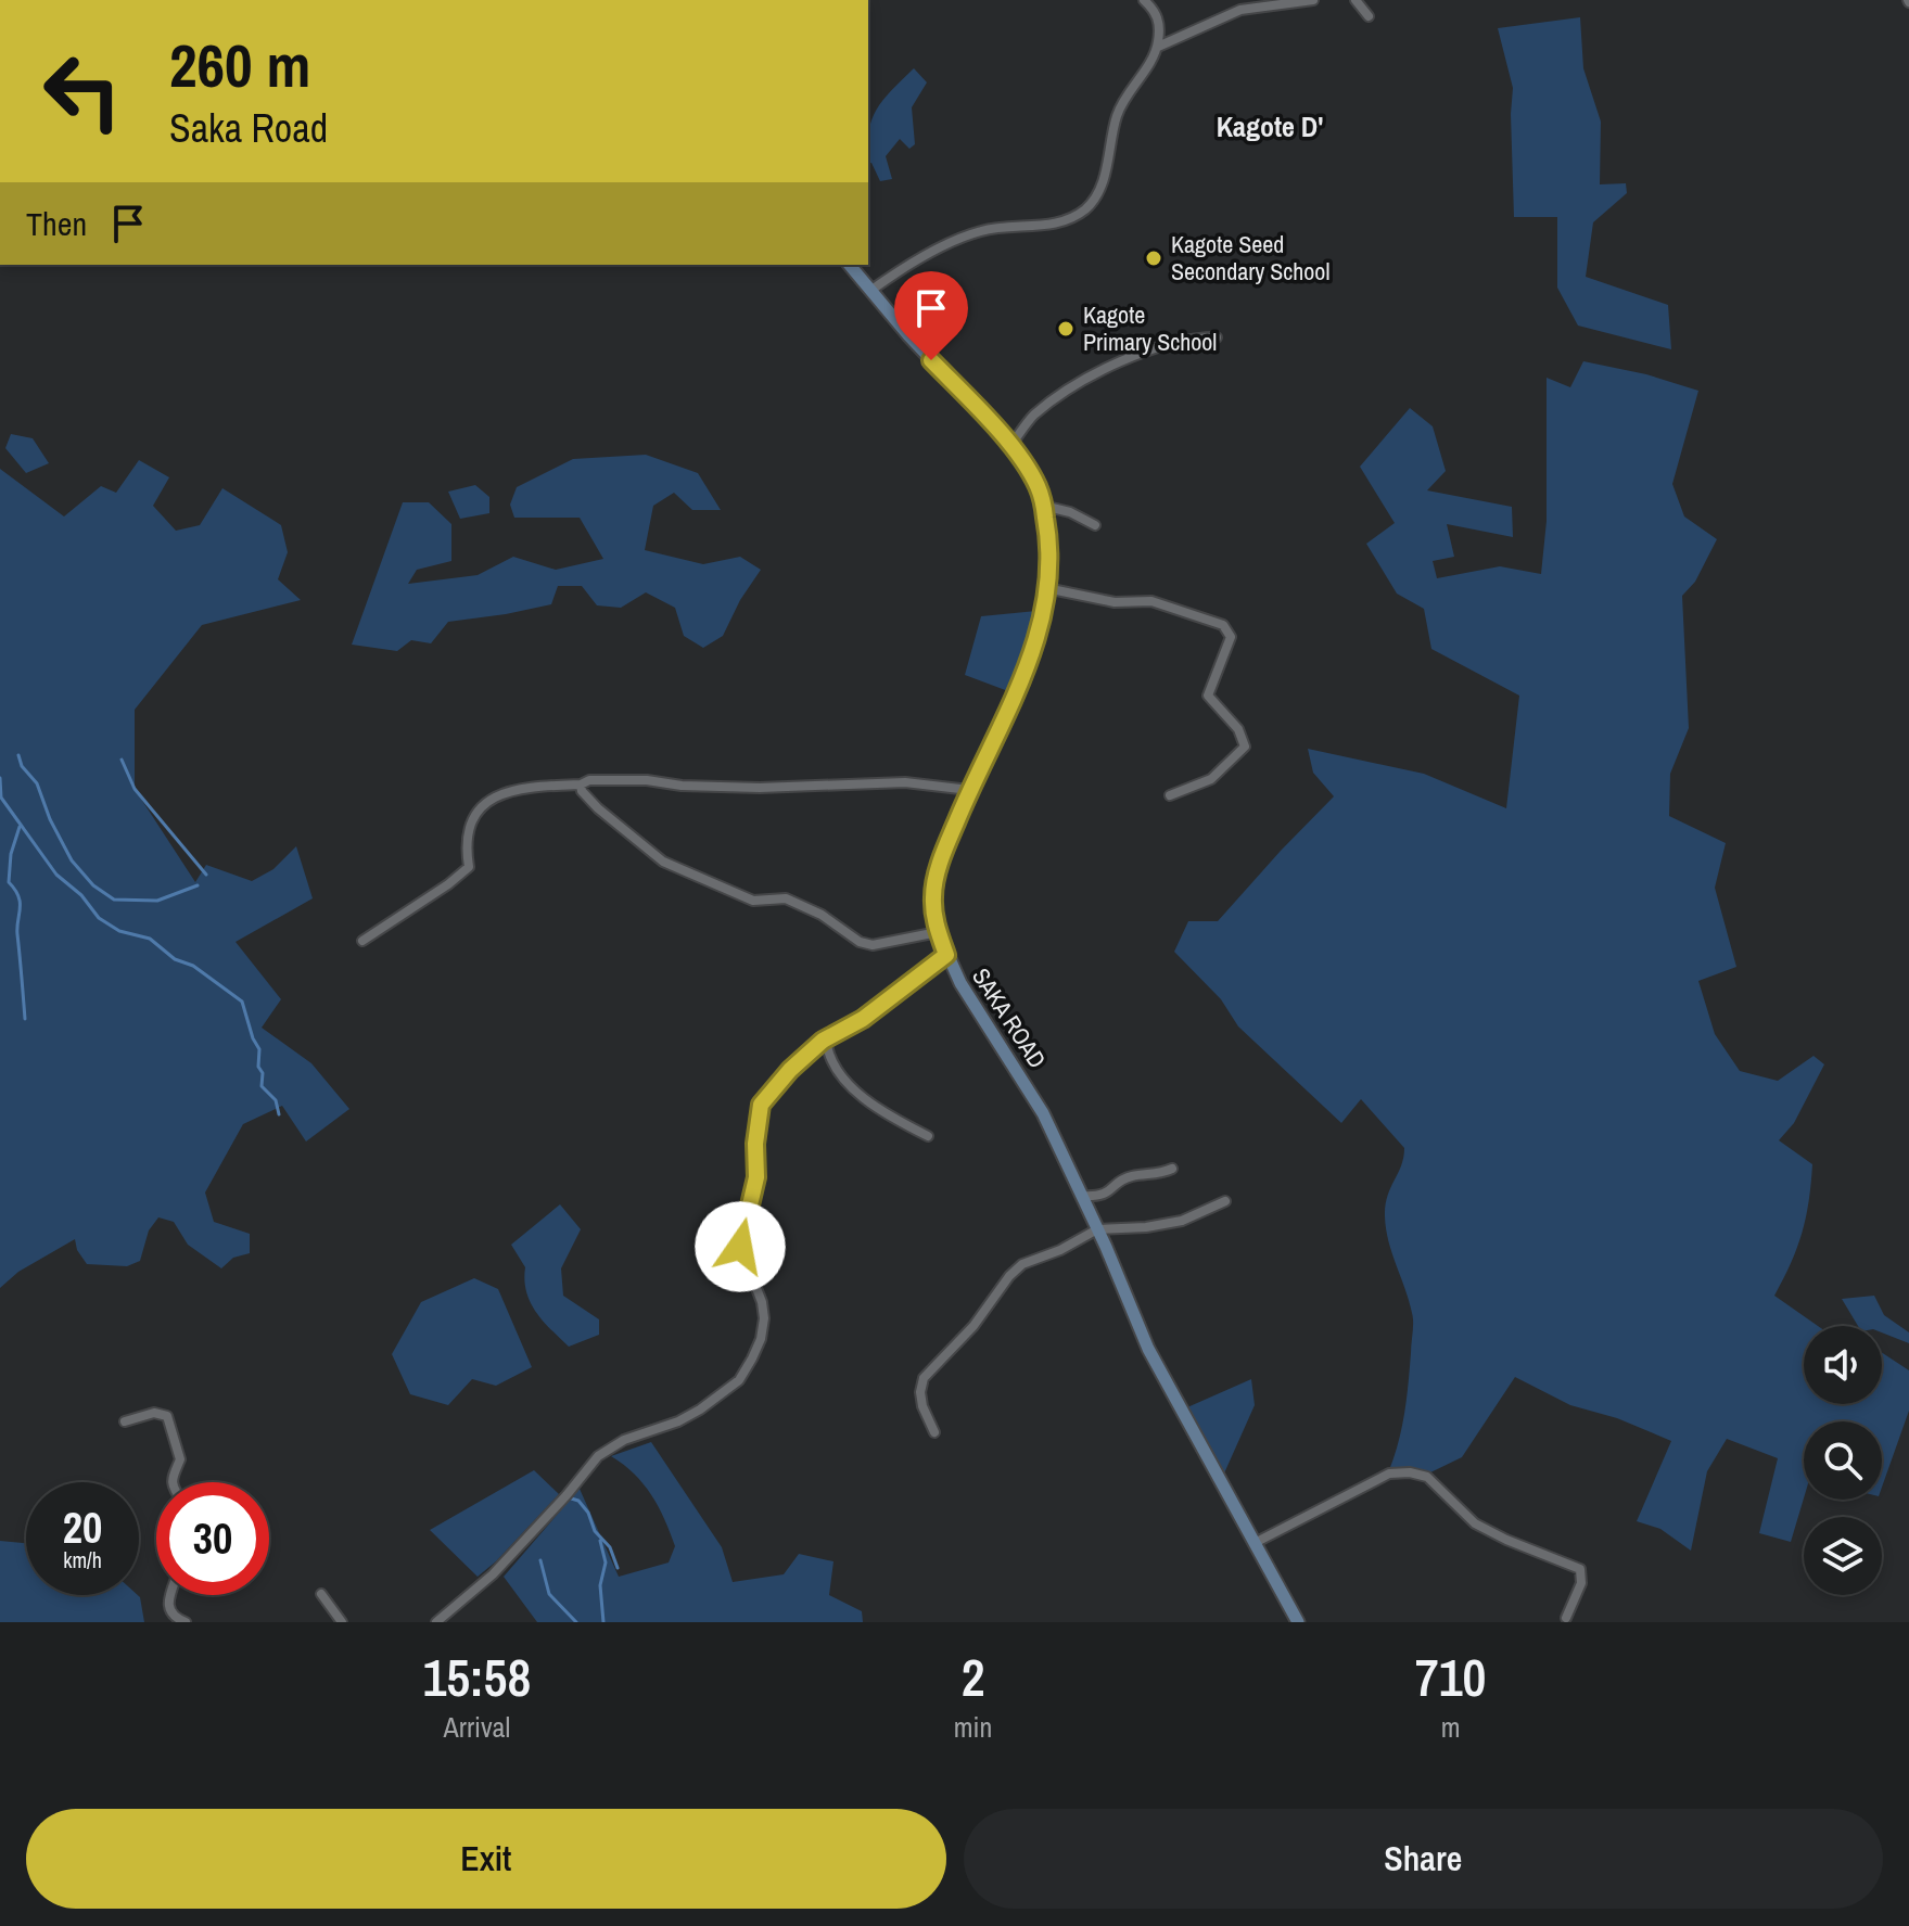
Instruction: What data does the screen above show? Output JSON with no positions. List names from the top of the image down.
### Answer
{
  "streets": {
    "main road": ["SAKA ROAD"]
  },
  "districts": ["Kagote D'"],
  "places": ["Kagote Seed Secondary School", "Kagote Primary School"],
  "page": {
    "turn": ["260 m", "Saka Road"],
    "then": "Then",
    "speed": "20 km/h",
    "limit": "30",
    "eta": [
      "15:58",
      "Arrival",
      "2",
      "min",
      "710",
      "m"
    ],
    "buttons": ["Exit", "Share"]
  }
}
